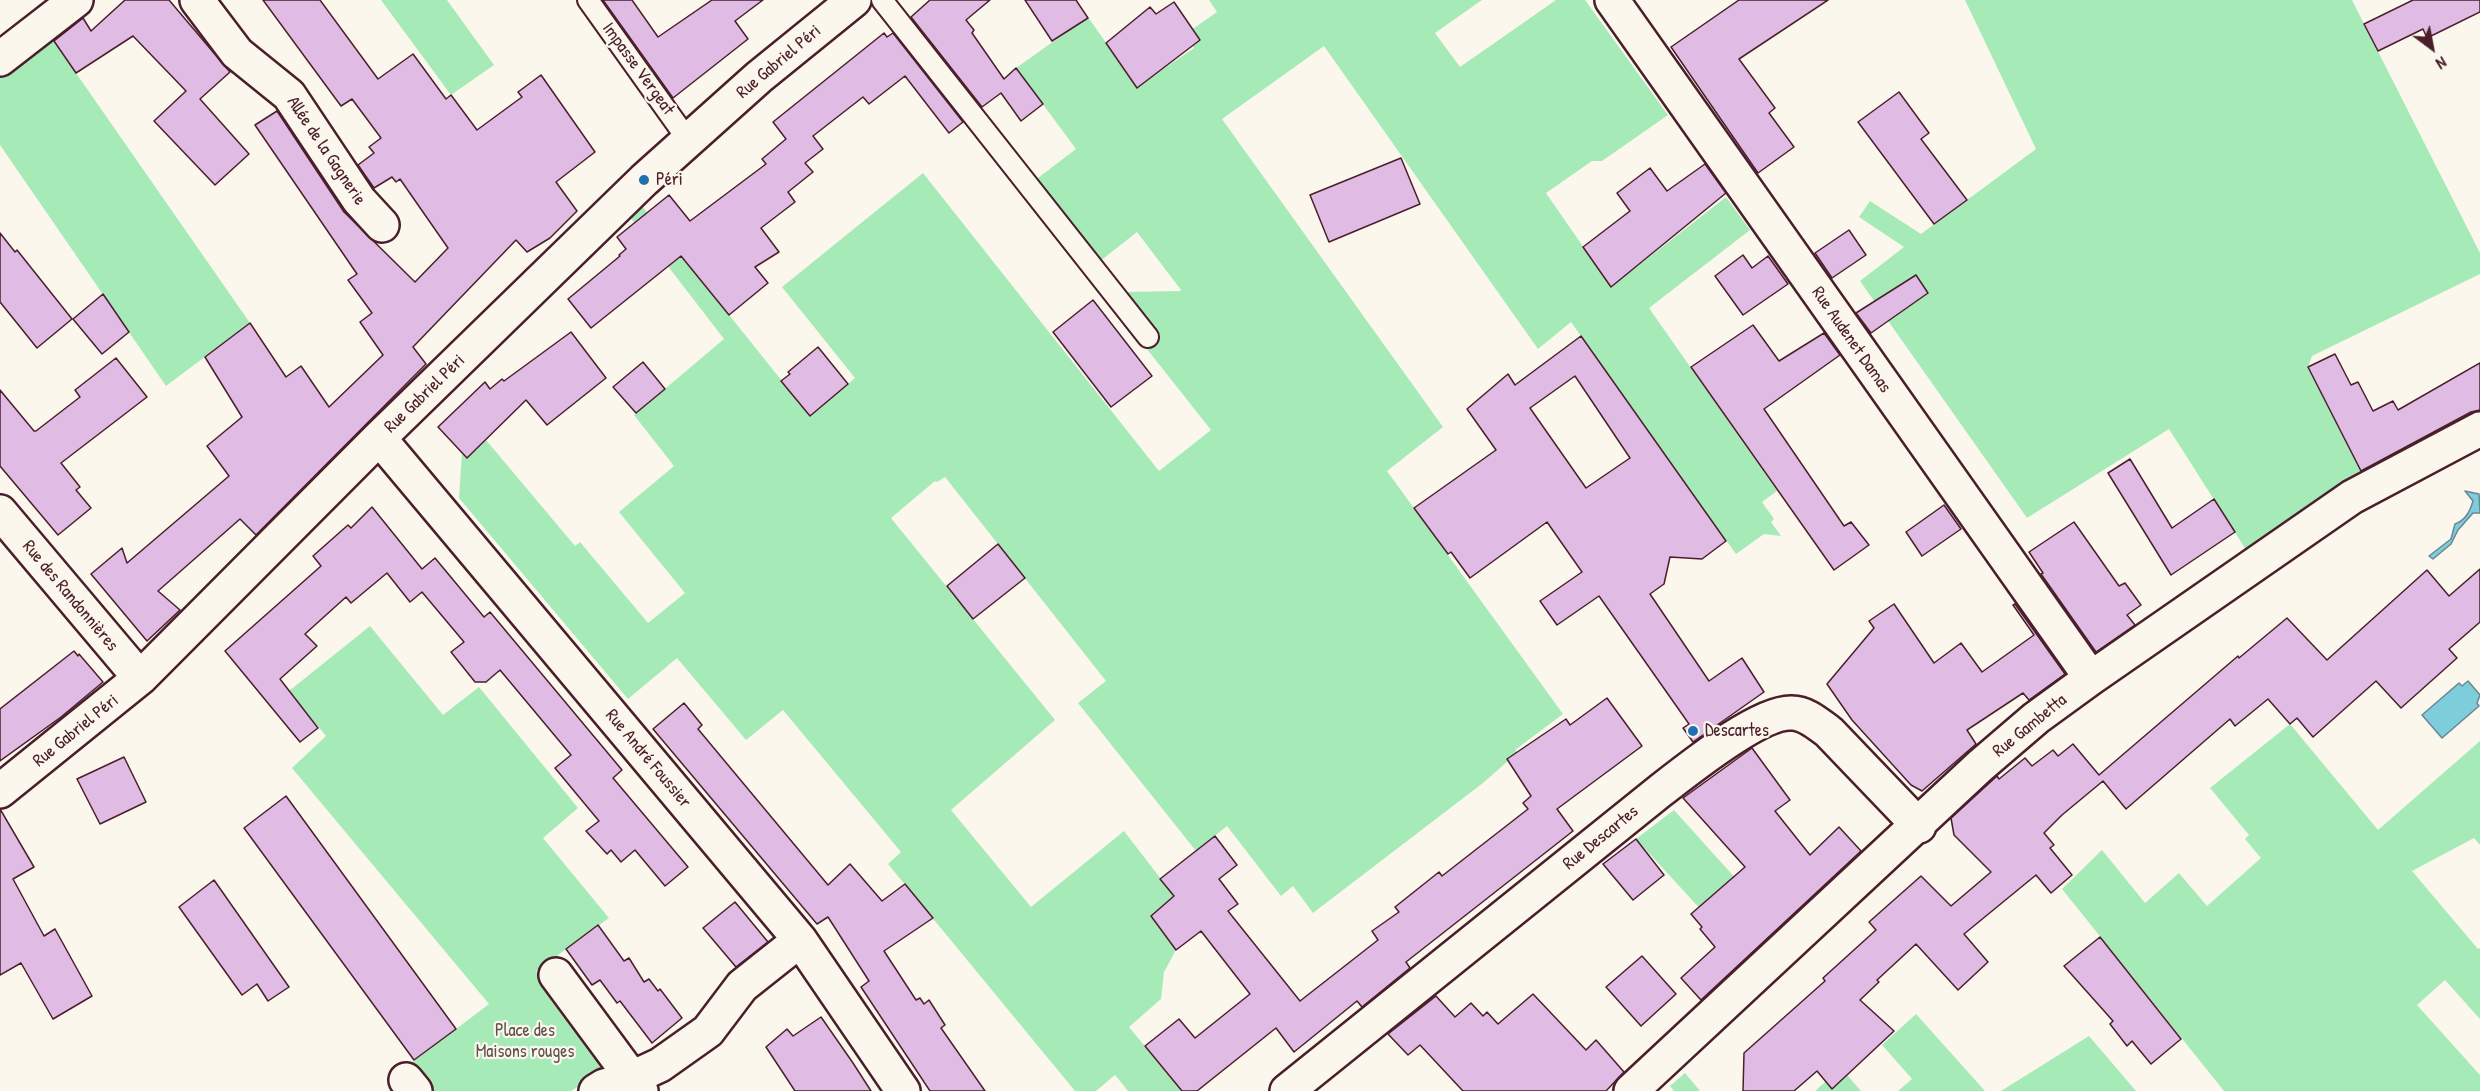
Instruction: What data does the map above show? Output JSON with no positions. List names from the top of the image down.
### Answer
{
  "streets": {
    "street": [
      "Rue Gabriel Péri",
      "Allée de la Gagnerie",
      "Rue Audenet Damas",
      "Rue des Randonnières",
      "Rue Gambetta",
      "Rue André Foussier",
      "Rue Descartes"
    ],
    "lane": ["Impasse Vergeat"]
  },
  "crossings": [
    ["Rue Gabriel Péri", "Impasse Vergeat"],
    ["Rue Gabriel Péri", "Rue des Randonnières"],
    ["Rue Gabriel Péri", "Rue André Foussier"],
    ["Rue Audenet Damas", "Rue Gambetta"],
    ["Rue Gambetta", "Rue Descartes"]
  ],
  "parks": ["Place des Maisons rouges"],
  "places": ["Péri", "Descartes"],
  "north": "bottom right"
}
